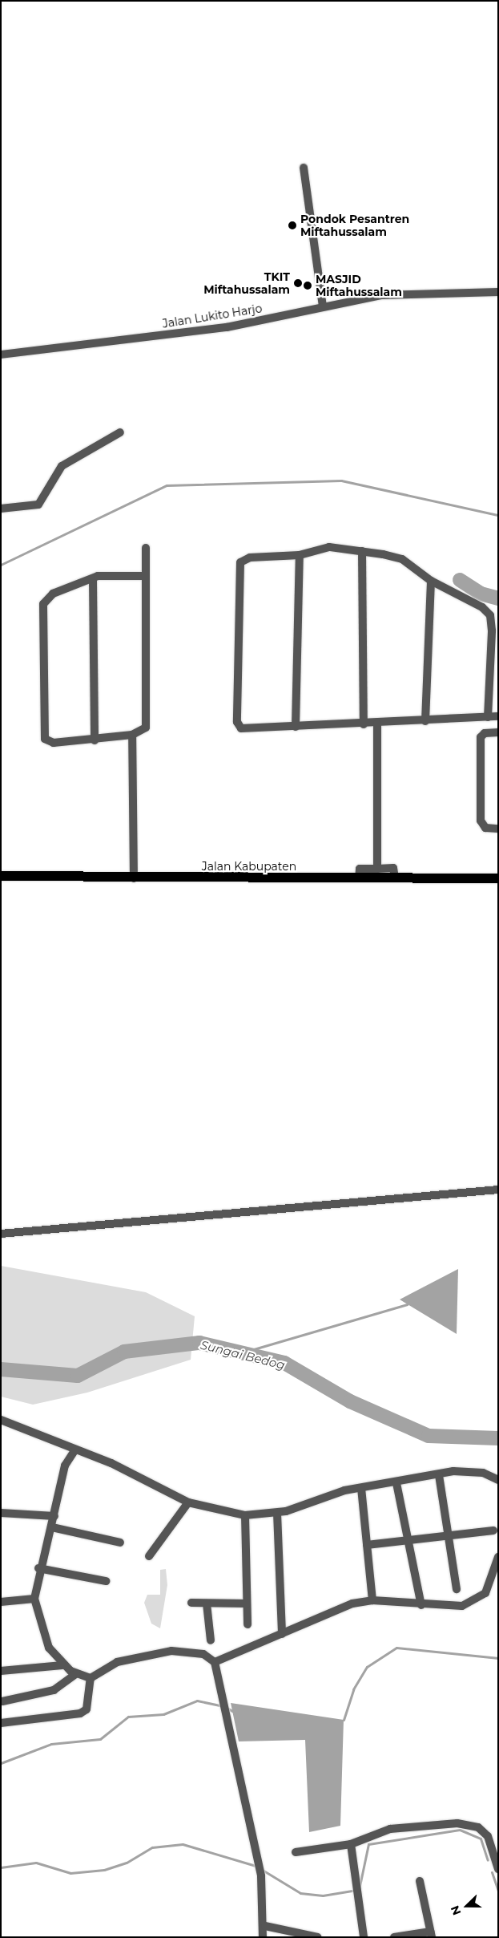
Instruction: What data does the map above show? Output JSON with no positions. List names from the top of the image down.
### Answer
{
  "streets": {
    "main road": ["Jalan Kabupaten"],
    "street": ["Jalan Lukito Harjo"]
  },
  "water": ["Sungai Bedog"],
  "places": ["Pondok Pesantren Miftahussalam", "TKIT Miftahussalam", "MASJID Miftahussalam"],
  "north": "left"
}
